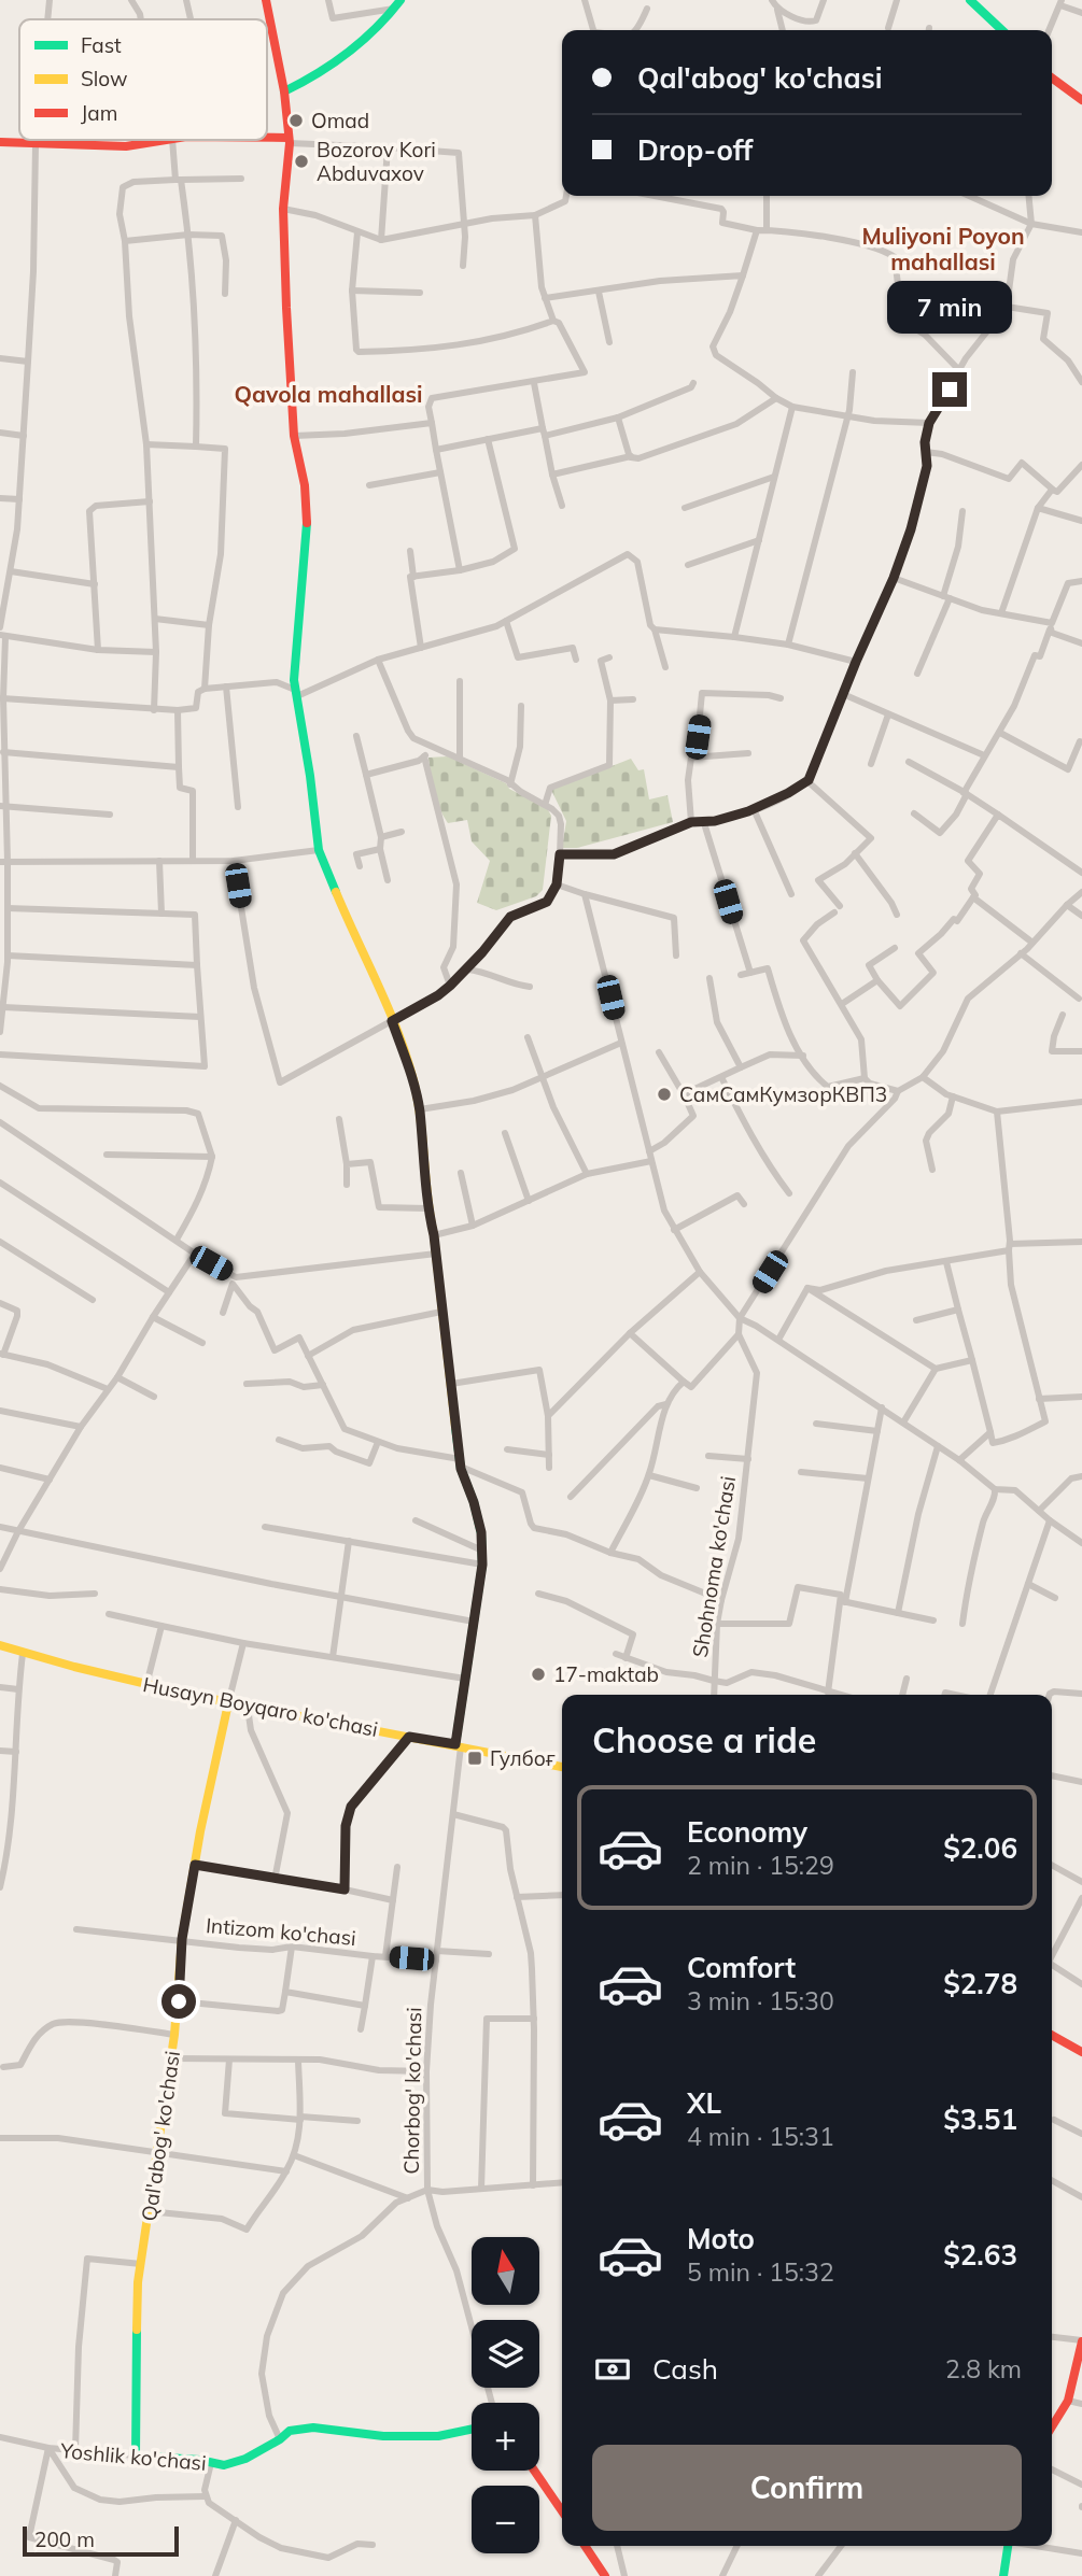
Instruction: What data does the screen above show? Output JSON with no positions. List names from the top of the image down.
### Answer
{
  "streets": {
    "street": [
      "Shohnoma ko'chasi",
      "Husayn Boyqaro ko'chasi",
      "Intizom ko'chasi",
      "Сhorbog' ko'chasi",
      "Qal'abog' ko'chasi",
      "Yoshlik ko'chasi"
    ]
  },
  "crossings": [
    ["Husayn Boyqaro ko'chasi", "Сhorbog' ko'chasi"],
    ["Husayn Boyqaro ko'chasi", "Qal'abog' ko'chasi"],
    ["Intizom ko'chasi", "Сhorbog' ko'chasi"],
    ["Intizom ko'chasi", "Qal'abog' ko'chasi"],
    ["Сhorbog' ko'chasi", "Yoshlik ko'chasi"],
    ["Qal'abog' ko'chasi", "Yoshlik ko'chasi"]
  ],
  "districts": ["Muliyoni Poyon mahallasi", "Qavola mahallasi"],
  "places": {
    "other": [
      "Omad",
      "Bozorov Kori Abduvaxov",
      "СамСамКумзорКВП3",
      "17-maktab"
    ],
    "transit": ["Гулбоғ"]
  },
  "legend": ["Fast", "Slow", "Jam"],
  "scale_bar": "200 m",
  "north": "top",
  "page": {
    "banner": ["Qal'abog' ko'chasi", "Drop-off"],
    "bubble": "7 min",
    "heading": "Choose a ride",
    "list": [
      {
        "name": "Economy",
        "note": "2 min · 15:29",
        "value": "$2.06"
      },
      {
        "name": "Comfort",
        "note": "3 min · 15:30",
        "value": "$2.78"
      },
      {
        "name": "XL",
        "note": "4 min · 15:31",
        "value": "$3.51"
      },
      {
        "name": "Moto",
        "note": "5 min · 15:32",
        "value": "$2.63"
      }
    ],
    "map_buttons": ["+", "−"],
    "pay": ["Cash", "2.8 km"],
    "buttons": "Confirm",
    "scale": "200 m"
  }
}
